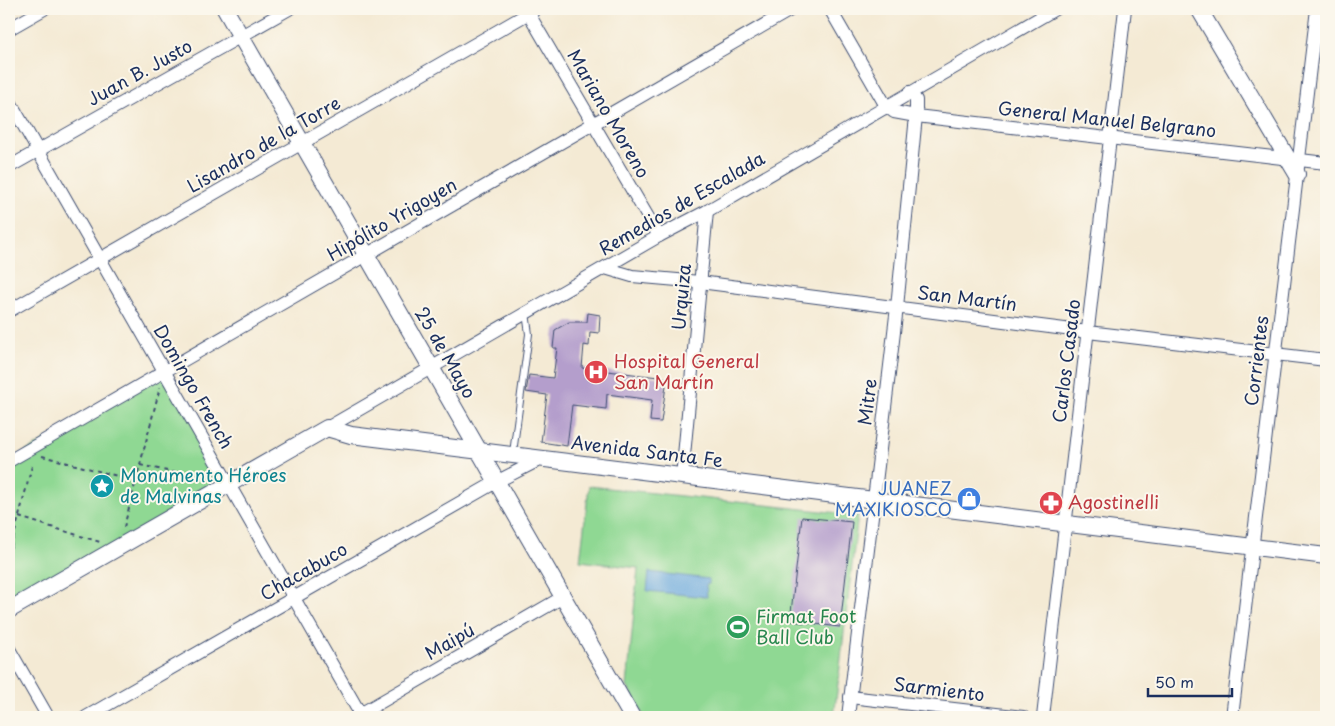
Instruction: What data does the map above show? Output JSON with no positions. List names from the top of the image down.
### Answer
{
  "streets": {
    "street": [
      "Juan B. Justo",
      "Mariano Moreno",
      "General Manuel Belgrano",
      "Lisandro de la Torre",
      "Remedios de Escalada",
      "Hipólito Yrigoyen",
      "Urquiza",
      "San Martín",
      "25 de Mayo",
      "Carlos Casado",
      "Corrientes",
      "Domingo French",
      "Mitre",
      "Avenida Santa Fe",
      "Chacabuco",
      "Maipú",
      "Sarmiento"
    ]
  },
  "crossings": [
    ["Juan B. Justo", "25 de Mayo"],
    ["Juan B. Justo", "Domingo French"],
    ["Mariano Moreno", "Lisandro de la Torre"],
    ["Mariano Moreno", "Remedios de Escalada"],
    ["Mariano Moreno", "Hipólito Yrigoyen"],
    ["General Manuel Belgrano", "Remedios de Escalada"],
    ["General Manuel Belgrano", "Carlos Casado"],
    ["General Manuel Belgrano", "Corrientes"],
    ["General Manuel Belgrano", "Mitre"],
    ["Lisandro de la Torre", "25 de Mayo"],
    ["Lisandro de la Torre", "Domingo French"],
    ["Remedios de Escalada", "Urquiza"],
    ["Remedios de Escalada", "San Martín"],
    ["Remedios de Escalada", "25 de Mayo"],
    ["Remedios de Escalada", "Mitre"],
    ["Remedios de Escalada", "Avenida Santa Fe"],
    ["Hipólito Yrigoyen", "25 de Mayo"],
    ["Hipólito Yrigoyen", "Domingo French"],
    ["Urquiza", "San Martín"],
    ["Urquiza", "Avenida Santa Fe"],
    ["San Martín", "Carlos Casado"],
    ["San Martín", "Corrientes"],
    ["San Martín", "Mitre"],
    ["25 de Mayo", "Avenida Santa Fe"],
    ["25 de Mayo", "Chacabuco"],
    ["25 de Mayo", "Maipú"],
    ["Carlos Casado", "Avenida Santa Fe"],
    ["Corrientes", "Avenida Santa Fe"],
    ["Domingo French", "Chacabuco"],
    ["Domingo French", "Maipú"],
    ["Mitre", "Avenida Santa Fe"],
    ["Mitre", "Sarmiento"],
    ["Avenida Santa Fe", "Chacabuco"]
  ],
  "places": {
    "hospital": ["Hospital General San Martín"],
    "place": ["Monumento Héroes de Malvinas"],
    "shop": ["JUANEZ MAXIKIOSCO"],
    "pharmacy": ["Agostinelli"],
    "sports": ["Firmat Foot Ball Club"]
  },
  "scale_bar": "50 m"
}
